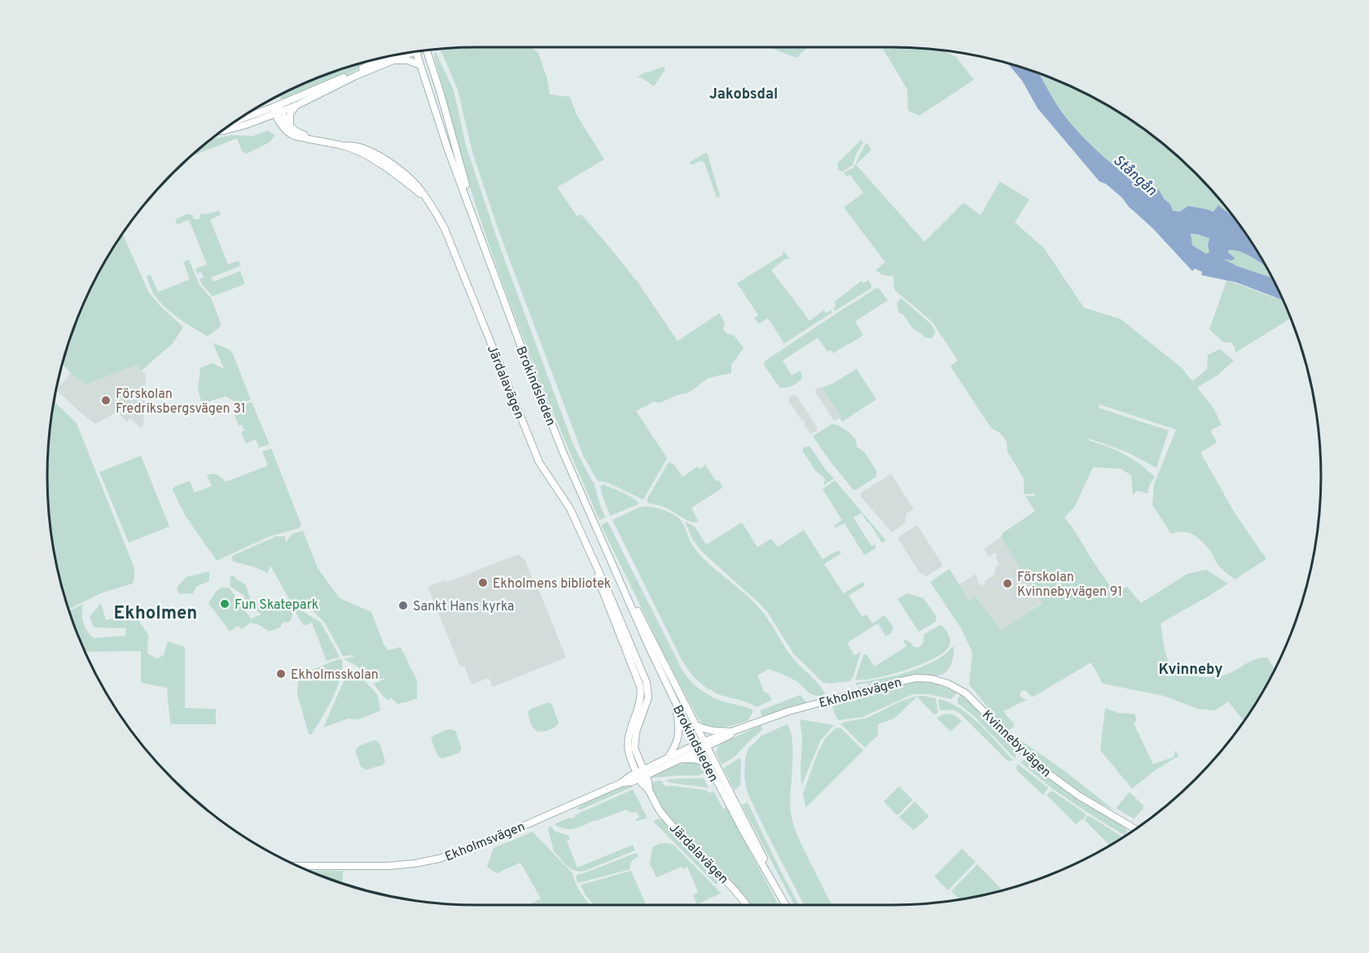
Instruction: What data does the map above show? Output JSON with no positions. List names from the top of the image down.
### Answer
{
  "streets": {
    "main road": ["Brokindsleden"],
    "street": ["Järdalavägen", "Ekholmsvägen", "Kvinnebyvägen"]
  },
  "crossings": [
    ["Järdalavägen", "Ekholmsvägen"],
    ["Brokindsleden", "Ekholmsvägen"],
    ["Ekholmsvägen", "Kvinnebyvägen"]
  ],
  "districts": ["Jakobsdal", "Ekholmen", "Kvinneby"],
  "water": ["Stångån"],
  "places": [
    "Förskolan Fredriksbergsvägen 31",
    "Ekholmens bibliotek",
    "Förskolan Kvinnebyvägen 91",
    "Fun Skatepark",
    "Sankt Hans kyrka",
    "Ekholmsskolan"
  ]
}
